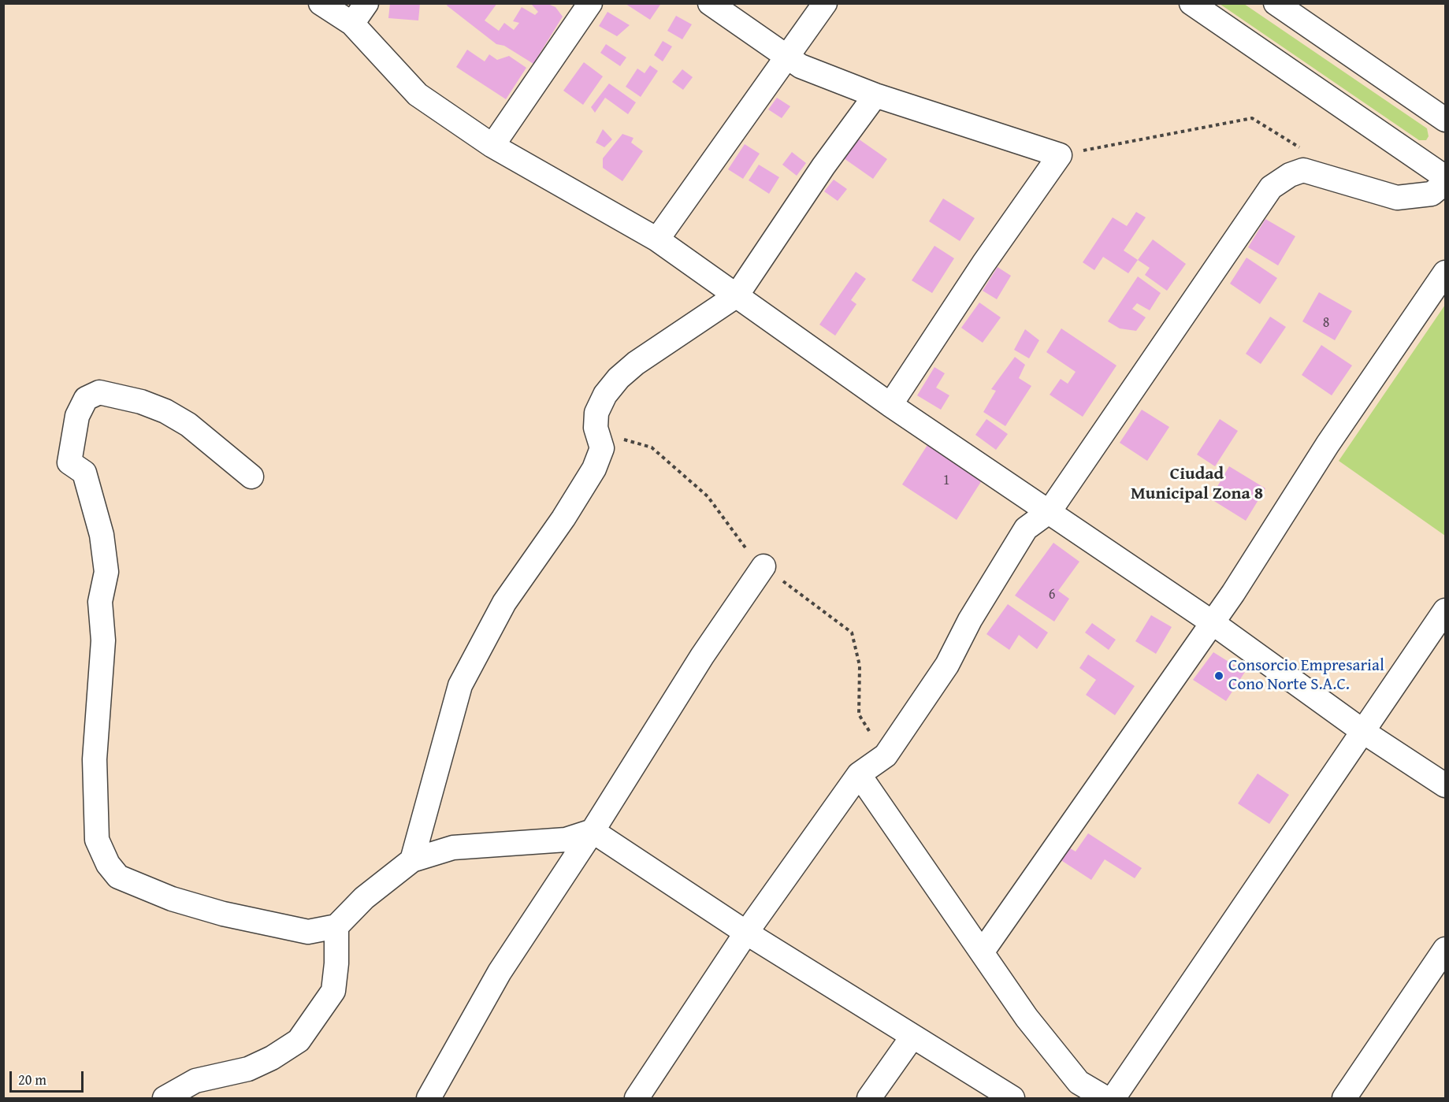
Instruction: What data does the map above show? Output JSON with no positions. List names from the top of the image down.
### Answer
{
  "districts": ["Ciudad Municipal Zona 8"],
  "places": ["Consorcio Empresarial Cono Norte S.A.C."],
  "house_numbers": ["8", "1", "6"],
  "scale_bar": "20 m"
}
